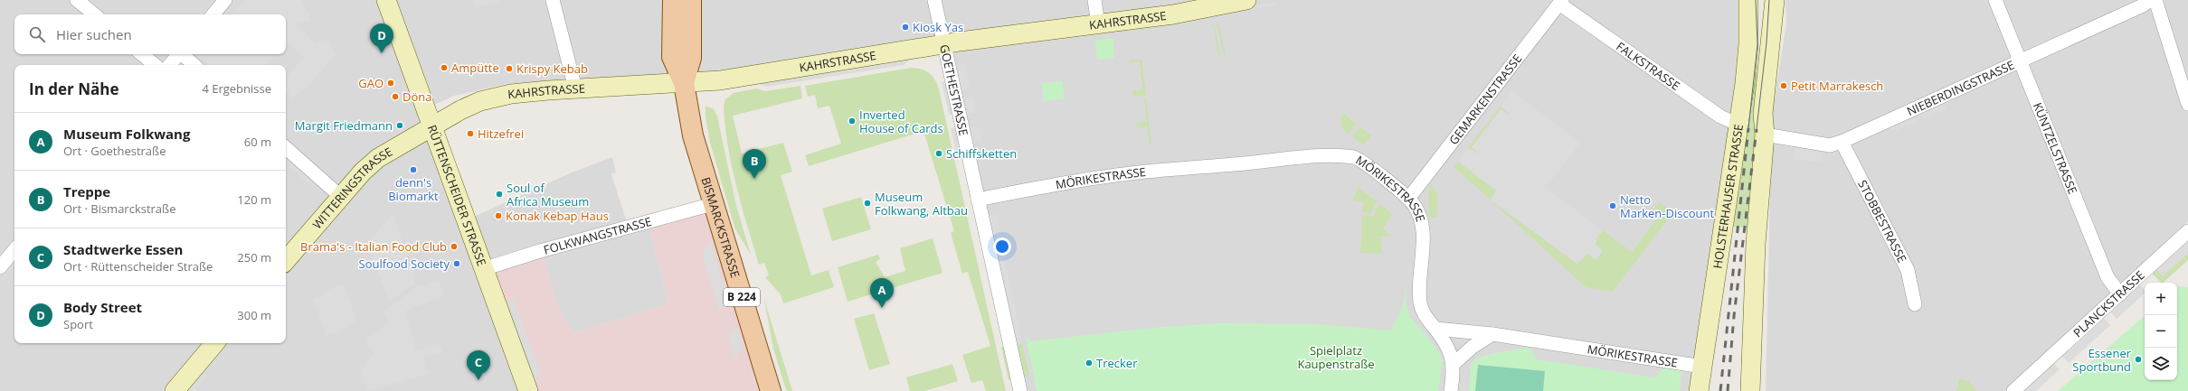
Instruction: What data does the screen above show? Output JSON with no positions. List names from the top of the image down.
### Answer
{
  "streets": {
    "main road": ["BISMARCKSTRASSE", "B 224"],
    "street": [
      "KAHRSTRASSE",
      "FALKSTRASSE",
      "NIEBERDINGSTRASSE",
      "GOETHESTRASSE",
      "GEMARKENSTRASSE",
      "KÜNTZELSTRASSE",
      "MÖRIKESTRASSE",
      "WITTERINGSTRASSE",
      "RÜTTENSCHEIDER STRASSE",
      "HOLSTERHAUSER STRASSE",
      "STOBBESTRASSE",
      "FOLKWANGSTRASSE",
      "PLANCKSTRASSE"
    ]
  },
  "crossings": [
    ["KAHRSTRASSE", "GOETHESTRASSE"],
    ["KAHRSTRASSE", "WITTERINGSTRASSE"],
    ["KAHRSTRASSE", "RÜTTENSCHEIDER STRASSE"],
    ["KAHRSTRASSE", "BISMARCKSTRASSE"],
    ["KAHRSTRASSE", "B 224"],
    ["FALKSTRASSE", "GEMARKENSTRASSE"],
    ["FALKSTRASSE", "HOLSTERHAUSER STRASSE"],
    ["NIEBERDINGSTRASSE", "KÜNTZELSTRASSE"],
    ["NIEBERDINGSTRASSE", "STOBBESTRASSE"],
    ["GOETHESTRASSE", "MÖRIKESTRASSE"],
    ["GEMARKENSTRASSE", "MÖRIKESTRASSE"],
    ["KÜNTZELSTRASSE", "PLANCKSTRASSE"],
    ["MÖRIKESTRASSE", "HOLSTERHAUSER STRASSE"],
    ["WITTERINGSTRASSE", "RÜTTENSCHEIDER STRASSE"],
    ["RÜTTENSCHEIDER STRASSE", "FOLKWANGSTRASSE"],
    ["BISMARCKSTRASSE", "FOLKWANGSTRASSE"],
    ["BISMARCKSTRASSE", "B 224"]
  ],
  "parks": ["Spielplatz Kaupenstraße"],
  "places": [
    "Kiosk Yas",
    "Ampütte",
    "Krispy Kebab",
    "GAO",
    "Petit Marrakesch",
    "Döna",
    "Inverted House of Cards",
    "Margit Friedmann",
    "Hitzefrei",
    "Schiffsketten",
    "denn's Biomarkt",
    "Soul of Africa Museum",
    "Museum Folkwang, Altbau",
    "Netto Marken-Discount",
    "Konak Kebap Haus",
    "Brama's - Italian Food Club",
    "Soulfood Society",
    "Essener Sportbund",
    "Trecker"
  ],
  "page": {
    "search": "Hier suchen",
    "pins": [
      "D",
      "B",
      "A",
      "C"
    ],
    "heading": ["In der Nähe", "4 Ergebnisse"],
    "list": [
      {
        "mark": "A",
        "name": "Museum Folkwang",
        "note": "Ort · Goethestraße",
        "value": "60 m"
      },
      {
        "mark": "B",
        "name": "Treppe",
        "note": "Ort · Bismarckstraße",
        "value": "120 m"
      },
      {
        "mark": "C",
        "name": "Stadtwerke Essen",
        "note": "Ort · Rüttenscheider Straße",
        "value": "250 m"
      },
      {
        "mark": "D",
        "name": "Body Street",
        "note": "Sport",
        "value": "300 m"
      }
    ],
    "map_buttons": ["+", "−"]
  }
}
